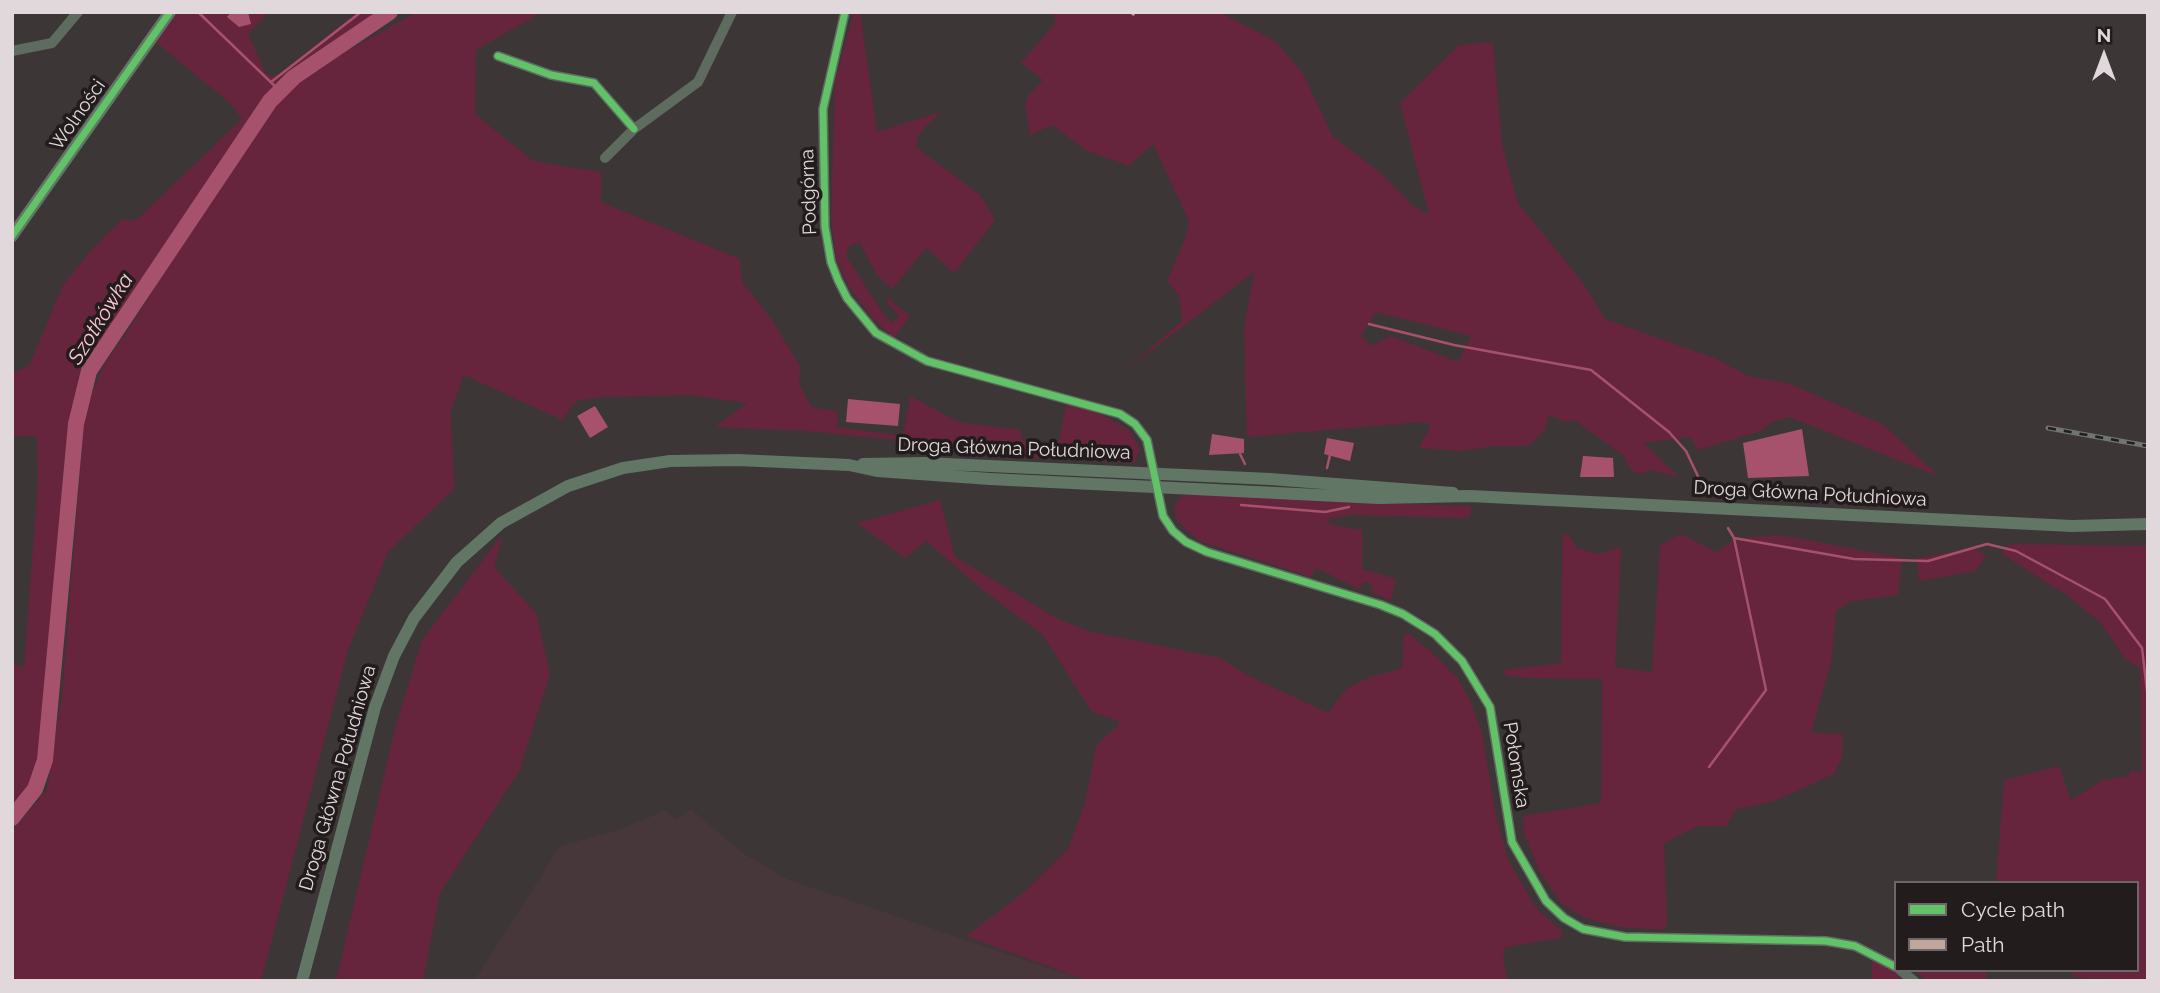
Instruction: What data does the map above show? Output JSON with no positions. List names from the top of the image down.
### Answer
{
  "streets": {
    "main road": ["Wolności", "Droga Główna Południowa"],
    "street": ["Podgórna", "Połomska"]
  },
  "crossings": [
    ["Podgórna", "Połomska"],
    ["Droga Główna Południowa", "Połomska"]
  ],
  "water": ["Szotkówka"],
  "legend": ["Cycle path", "Path"],
  "north": "top"
}
